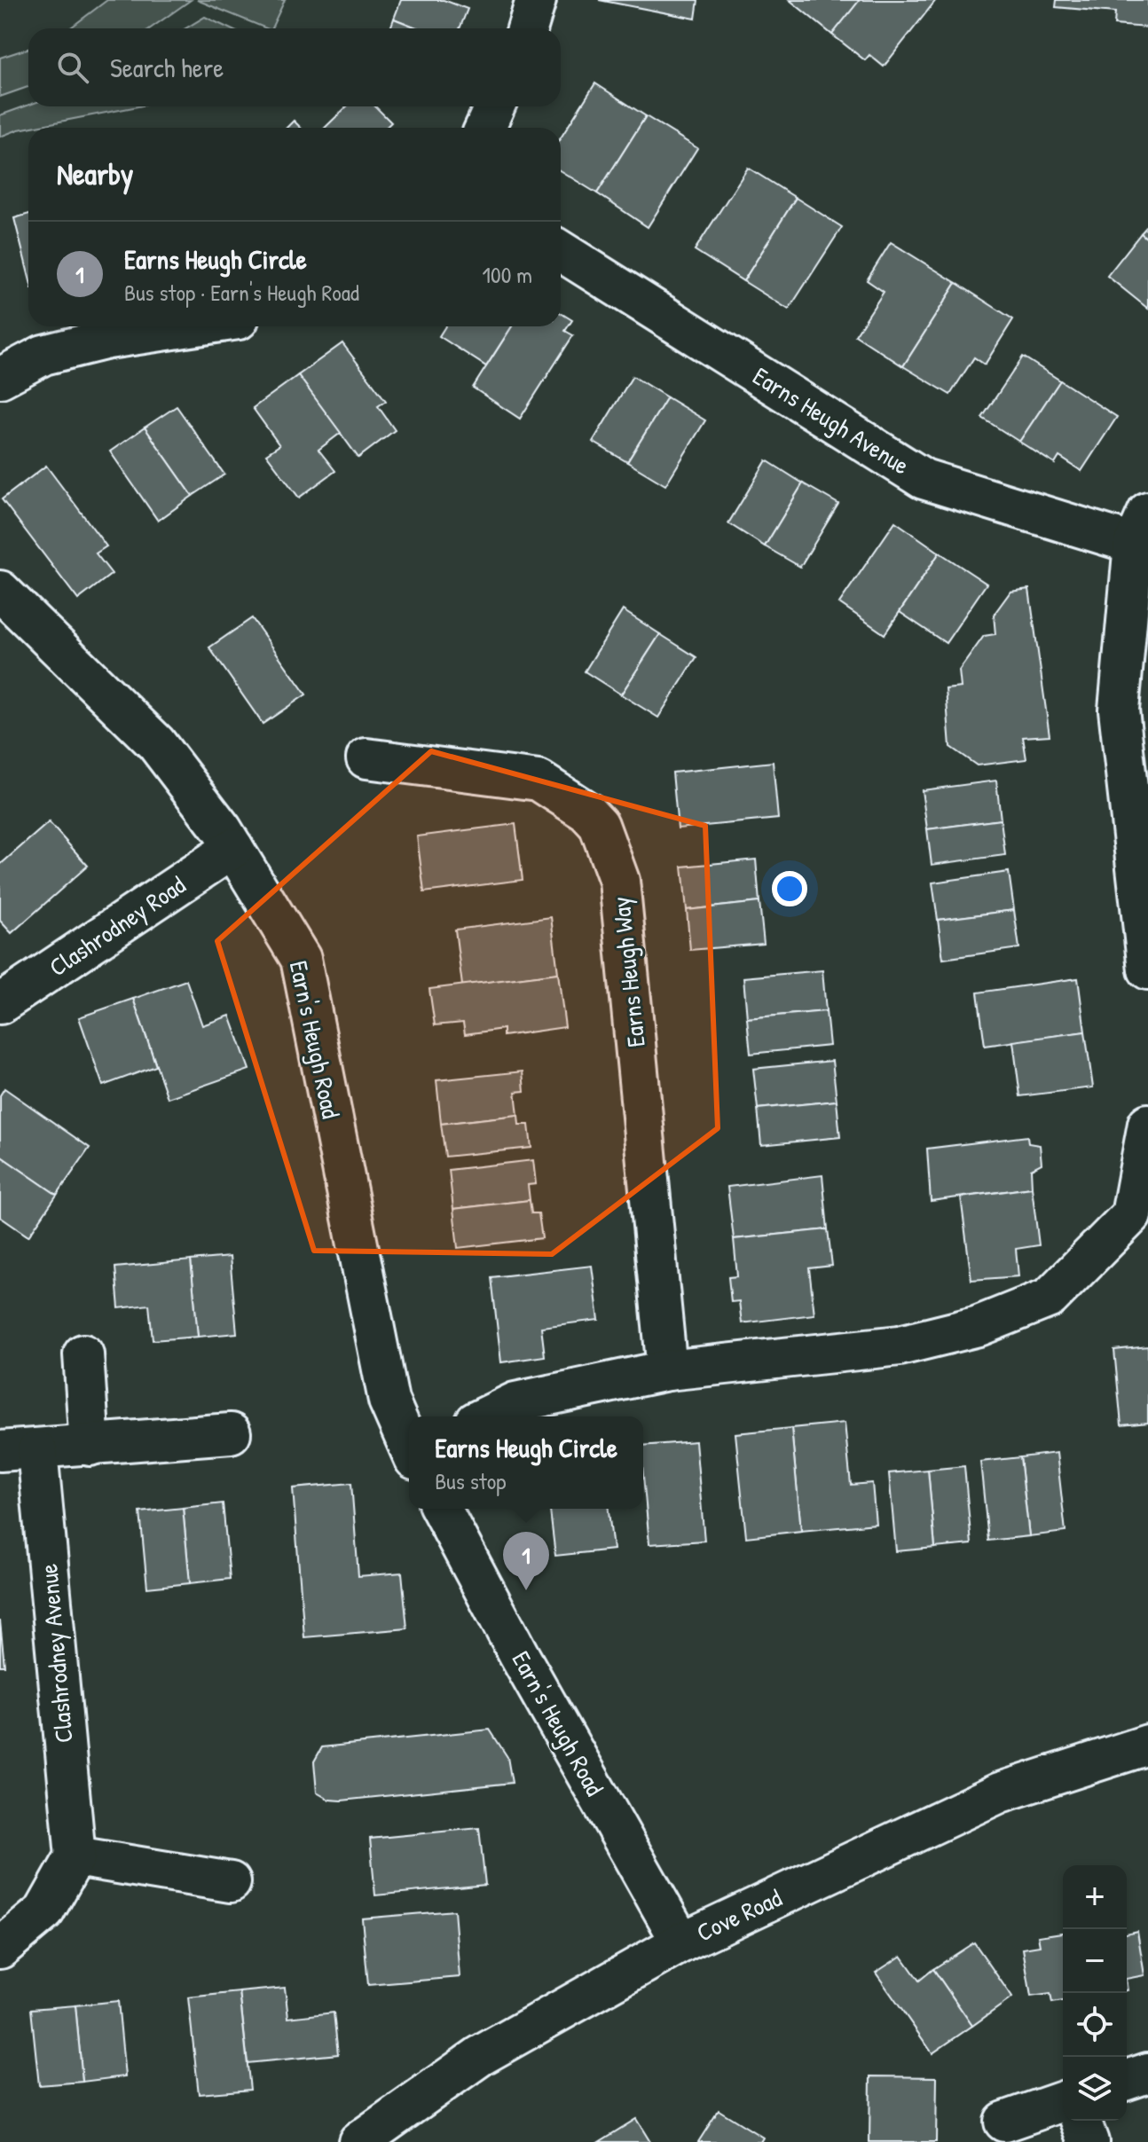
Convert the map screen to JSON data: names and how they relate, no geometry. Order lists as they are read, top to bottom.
{
  "streets": {
    "street": [
      "Earns Heugh Avenue",
      "Clashrodney Road",
      "Earns Heugh Way",
      "Earn's Heugh Road",
      "Clashrodney Avenue",
      "Cove Road"
    ]
  },
  "crossings": [
    ["Clashrodney Road", "Earn's Heugh Road"],
    ["Earn's Heugh Road", "Cove Road"]
  ],
  "page": {
    "search": "Search here",
    "heading": "Nearby",
    "list": [
      {
        "mark": "1",
        "name": "Earns Heugh Circle",
        "note": "Bus stop · Earn's Heugh Road",
        "value": "100 m"
      }
    ],
    "popup": ["Earns Heugh Circle", "Bus stop"],
    "pins": "1",
    "map_buttons": ["+", "−"]
  }
}
